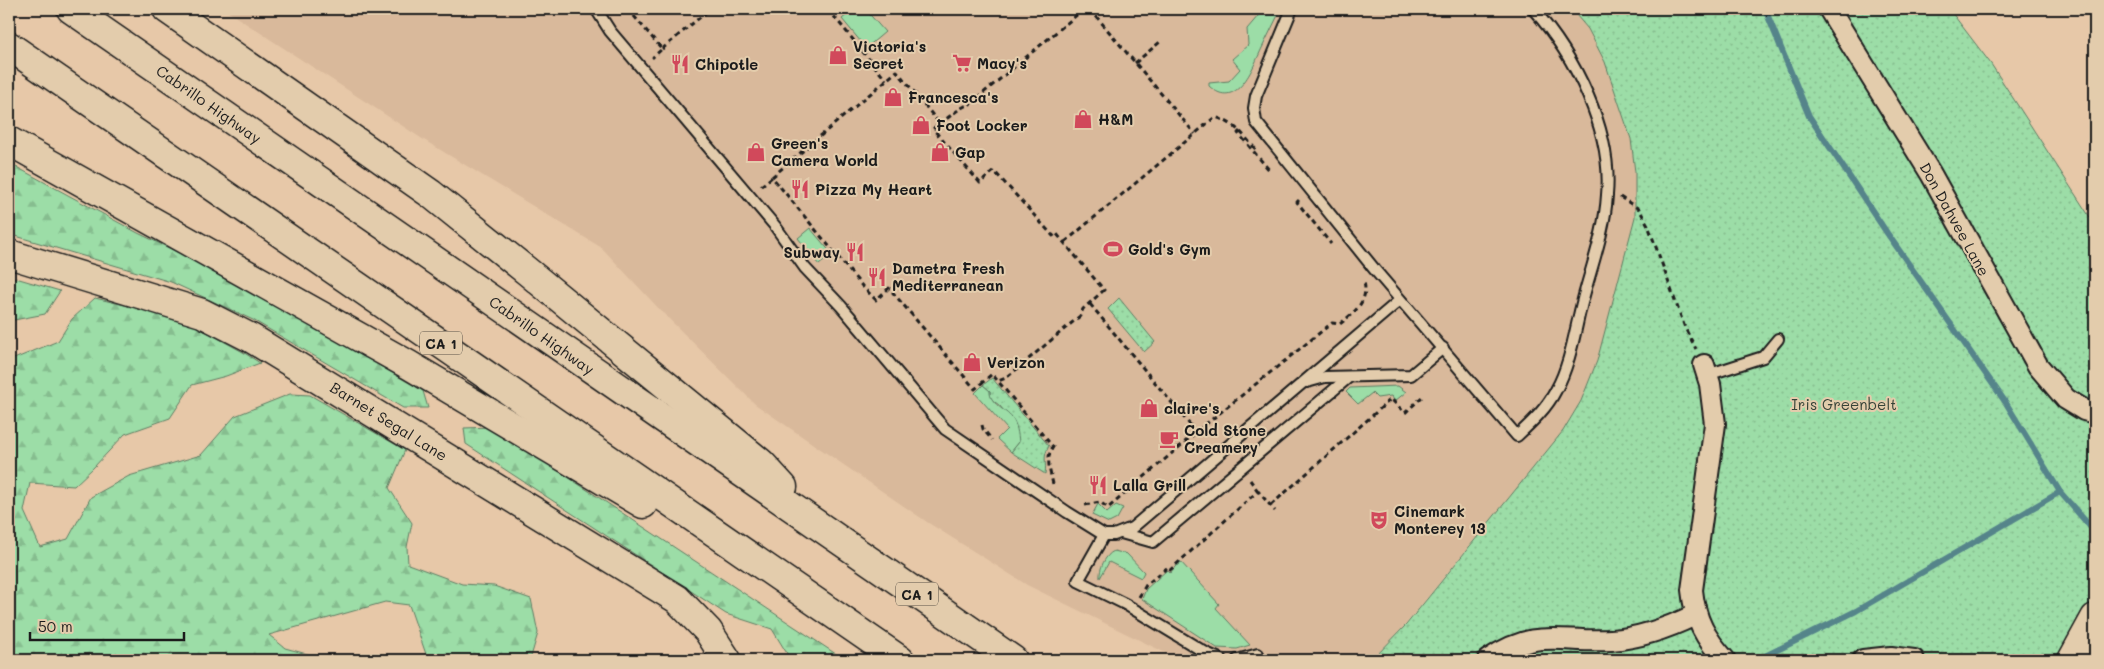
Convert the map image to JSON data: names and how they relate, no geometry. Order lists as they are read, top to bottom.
{
  "streets": {
    "main road": ["Cabrillo Highway", "CA 1", "Barnet Segal Lane"],
    "street": ["Don Dahvee Lane"]
  },
  "parks": ["Iris Greenbelt"],
  "places": {
    "shop": [
      "Victoria's Secret",
      "Francesca's",
      "H&M",
      "Foot Locker",
      "Green's Camera World",
      "Gap",
      "Verizon",
      "claire's"
    ],
    "supermarket": ["Macy's"],
    "restaurant": [
      "Chipotle",
      "Pizza My Heart",
      "Subway",
      "Dametra Fresh Mediterranean",
      "Lalla Grill"
    ],
    "sports": ["Gold's Gym"],
    "cafe": ["Cold Stone Creamery"],
    "theatre": ["Cinemark Monterey 13"]
  },
  "scale_bar": "50 m"
}
